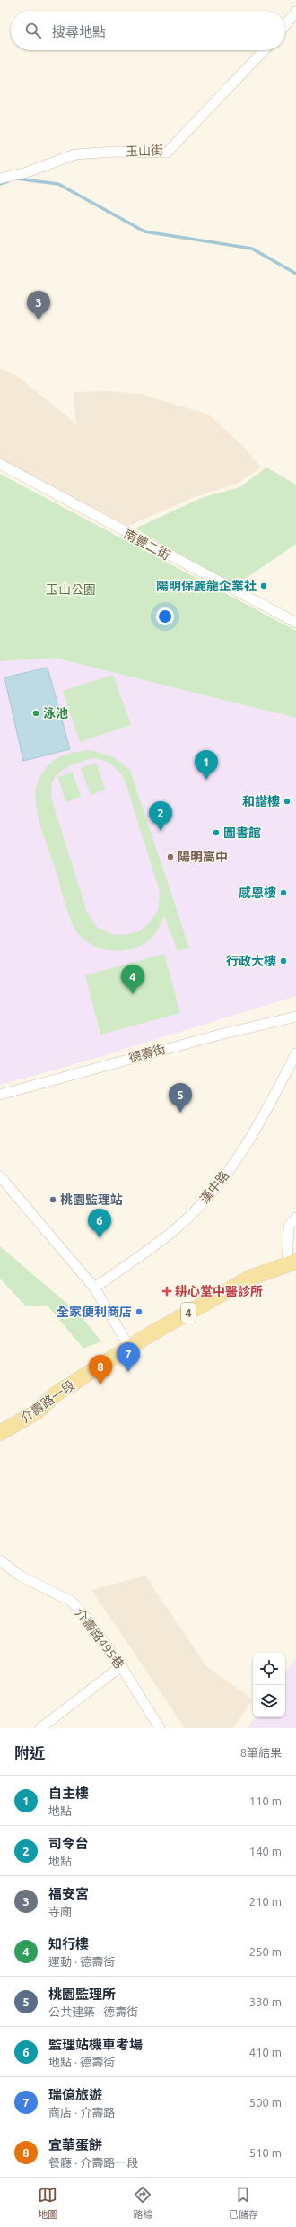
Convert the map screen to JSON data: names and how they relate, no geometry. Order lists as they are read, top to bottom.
{
  "streets": {
    "main road": ["4", "介壽路一段"],
    "street": [
      "玉山街",
      "南豐二街",
      "德壽街",
      "漢中路",
      "介壽路495巷"
    ]
  },
  "crossings": [
    ["4", "介壽路一段"]
  ],
  "parks": ["玉山公園"],
  "places": {
    "other": [
      "陽明保麗龍企業社",
      "泳池",
      "和諧樓",
      "圖書館",
      "陽明高中",
      "感恩樓",
      "行政大樓",
      "桃園監理站",
      "全家便利商店"
    ],
    "health": ["耕心堂中醫診所"]
  },
  "page": {
    "search": "搜尋地點",
    "pins": [
      "3",
      "1",
      "2",
      "4",
      "5",
      "6",
      "7",
      "8"
    ],
    "heading": ["附近", "8筆結果"],
    "list": [
      {
        "mark": "1",
        "name": "自主樓",
        "note": "地點",
        "value": "110 m"
      },
      {
        "mark": "2",
        "name": "司令台",
        "note": "地點",
        "value": "140 m"
      },
      {
        "mark": "3",
        "name": "福安宮",
        "note": "寺廟",
        "value": "210 m"
      },
      {
        "mark": "4",
        "name": "知行樓",
        "note": "運動 · 德壽街",
        "value": "250 m"
      },
      {
        "mark": "5",
        "name": "桃園監理所",
        "note": "公共建築 · 德壽街",
        "value": "330 m"
      },
      {
        "mark": "6",
        "name": "監理站機車考場",
        "note": "地點 · 德壽街",
        "value": "410 m"
      },
      {
        "mark": "7",
        "name": "瑞億旅遊",
        "note": "商店 · 介壽路",
        "value": "500 m"
      },
      {
        "mark": "8",
        "name": "宜華蛋餅",
        "note": "餐廳 · 介壽路一段",
        "value": "510 m"
      }
    ],
    "nav": ["地圖", "路線", "已儲存"]
  }
}
